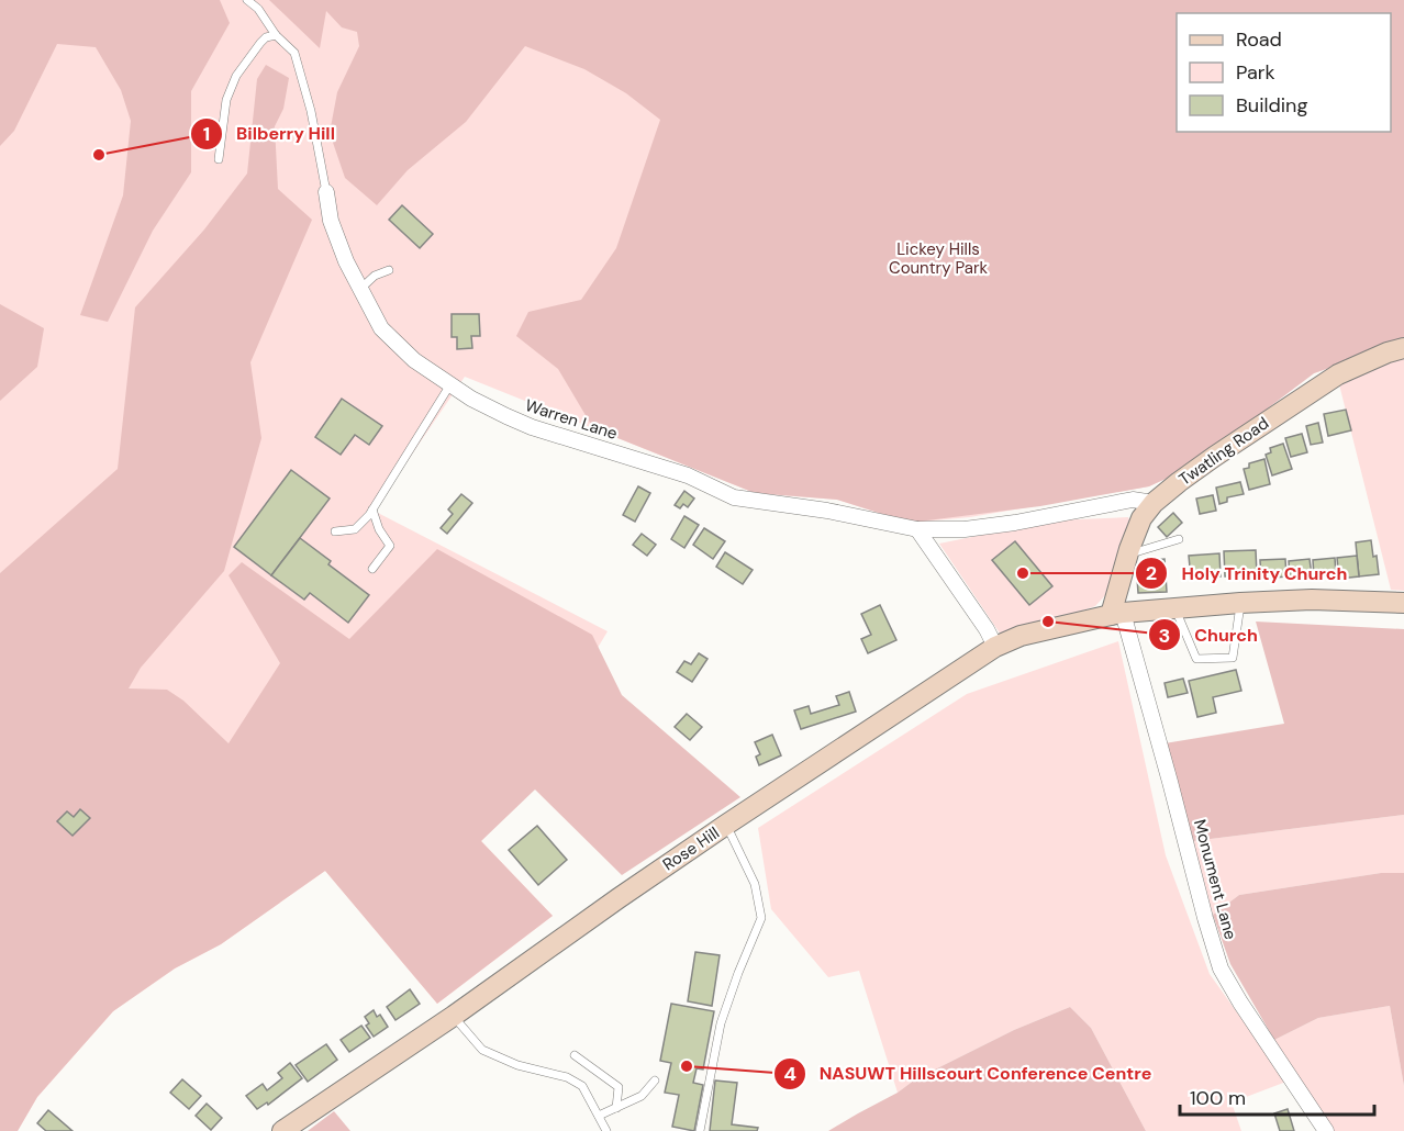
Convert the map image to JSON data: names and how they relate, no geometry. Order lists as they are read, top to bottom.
{
  "streets": {
    "main road": ["Twatling Road", "Rose Hill"],
    "street": ["Warren Lane", "Monument Lane"]
  },
  "crossings": [
    ["Warren Lane", "Twatling Road"],
    ["Twatling Road", "Rose Hill"],
    ["Twatling Road", "Monument Lane"],
    ["Rose Hill", "Monument Lane"]
  ],
  "parks": ["Lickey Hills Country Park"],
  "places": [
    "Bilberry Hill",
    "Holy Trinity Church",
    "Church",
    "NASUWT Hillscourt Conference Centre"
  ],
  "legend": ["Road", "Park", "Building"],
  "scale_bar": "100 m"
}
